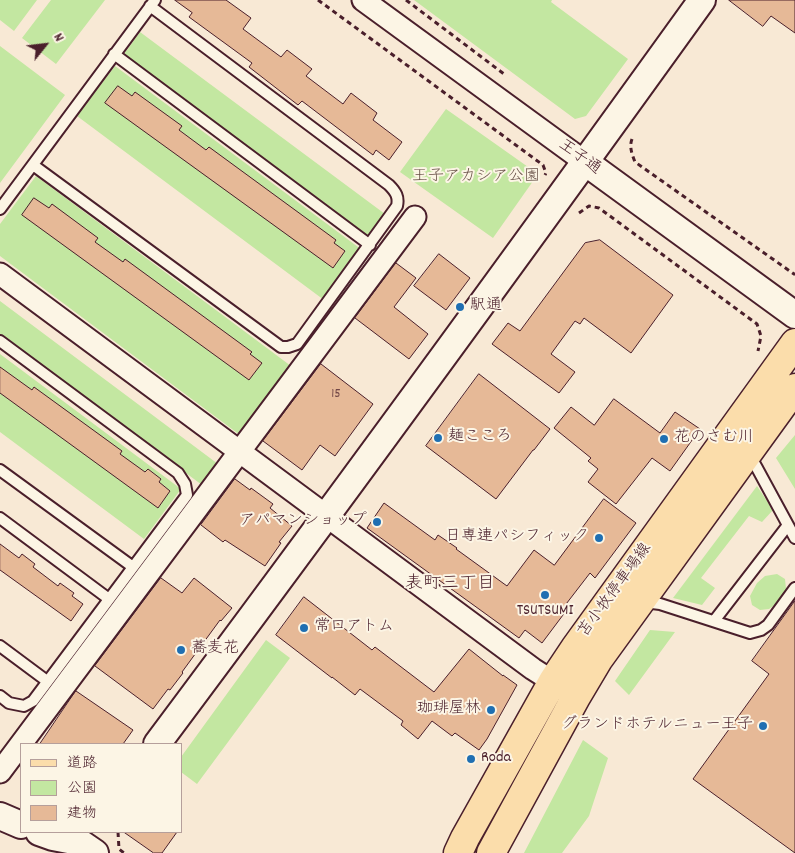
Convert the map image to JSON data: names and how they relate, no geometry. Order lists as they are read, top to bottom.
{
  "streets": {
    "main road": ["苫小牧停車場線"],
    "street": ["王子通"]
  },
  "districts": ["表町三丁目"],
  "parks": ["王子アカシア公園"],
  "places": [
    "駅通",
    "麺こころ",
    "花のさむ川",
    "アパマンショップ",
    "日専連パシフィック",
    "TSUTSUMI",
    "常口アトム",
    "蕎麦花",
    "珈琲屋林",
    "グランドホテルニュー王子",
    "Roda"
  ],
  "house_numbers": ["15"],
  "legend": ["道路", "公園", "建物"],
  "north": "top right"
}
